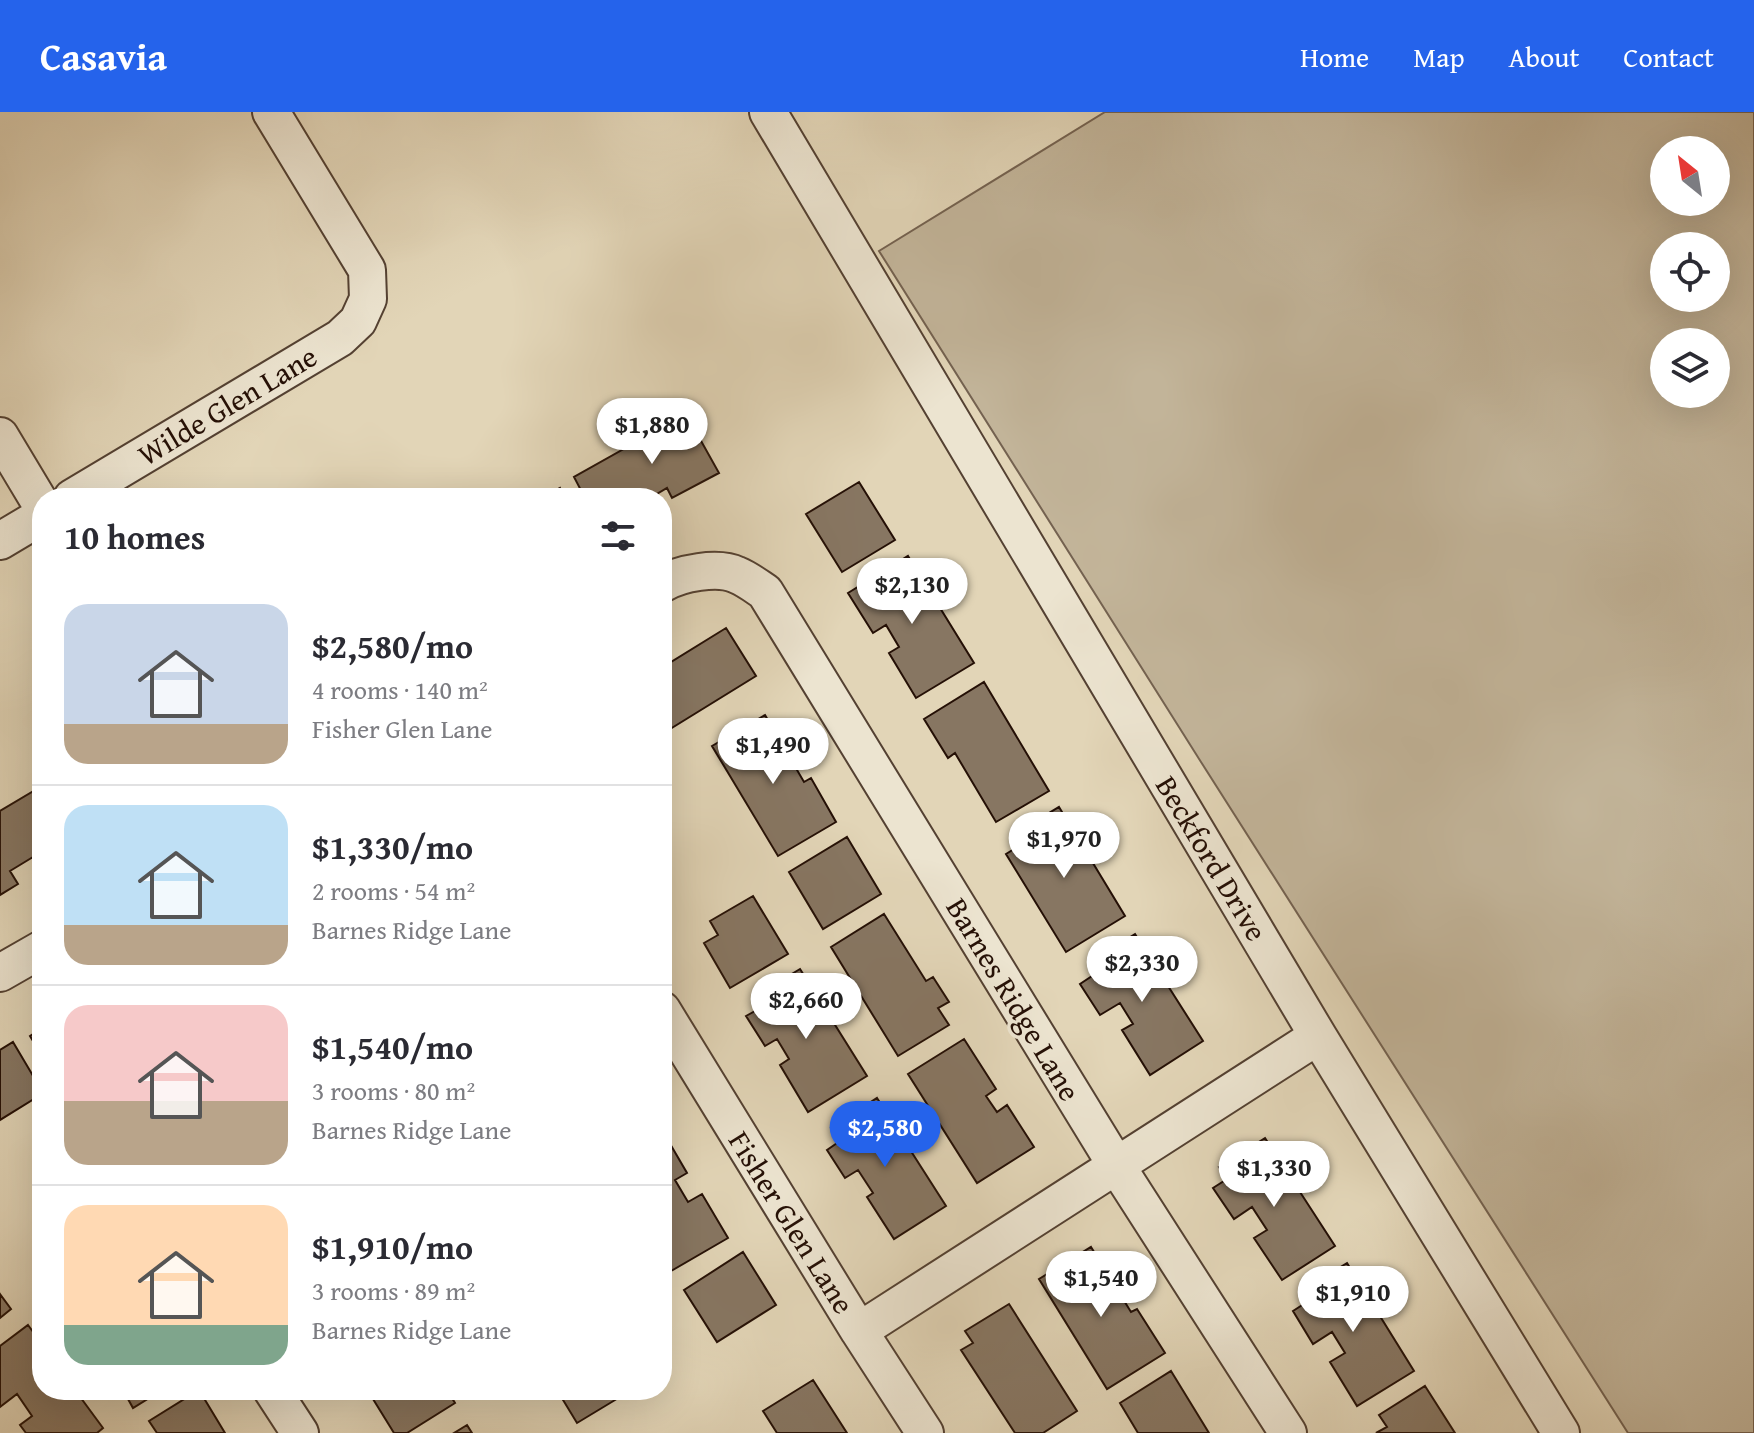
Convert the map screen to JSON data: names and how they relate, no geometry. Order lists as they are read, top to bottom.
{
  "streets": {
    "street": [
      "Wilde Glen Lane",
      "Beckford Drive",
      "Barnes Ridge Lane",
      "Fisher Glen Lane"
    ]
  },
  "north": "top left",
  "page": {
    "header": "Casavia",
    "nav": [
      "Home",
      "Map",
      "About",
      "Contact"
    ],
    "price": [
      "$1,880",
      "$2,130",
      "$1,490",
      "$1,970",
      "$2,330",
      "$2,660",
      "$2,580",
      "$1,330",
      "$1,540",
      "$1,910"
    ],
    "heading": "10 homes",
    "list": [
      {
        "name": "$2,580/mo",
        "note": "4 rooms · 140 m² · Fisher Glen Lane"
      },
      {
        "name": "$1,330/mo",
        "note": "2 rooms · 54 m² · Barnes Ridge Lane"
      },
      {
        "name": "$1,540/mo",
        "note": "3 rooms · 80 m² · Barnes Ridge Lane"
      },
      {
        "name": "$1,910/mo",
        "note": "3 rooms · 89 m² · Barnes Ridge Lane"
      }
    ]
  }
}
